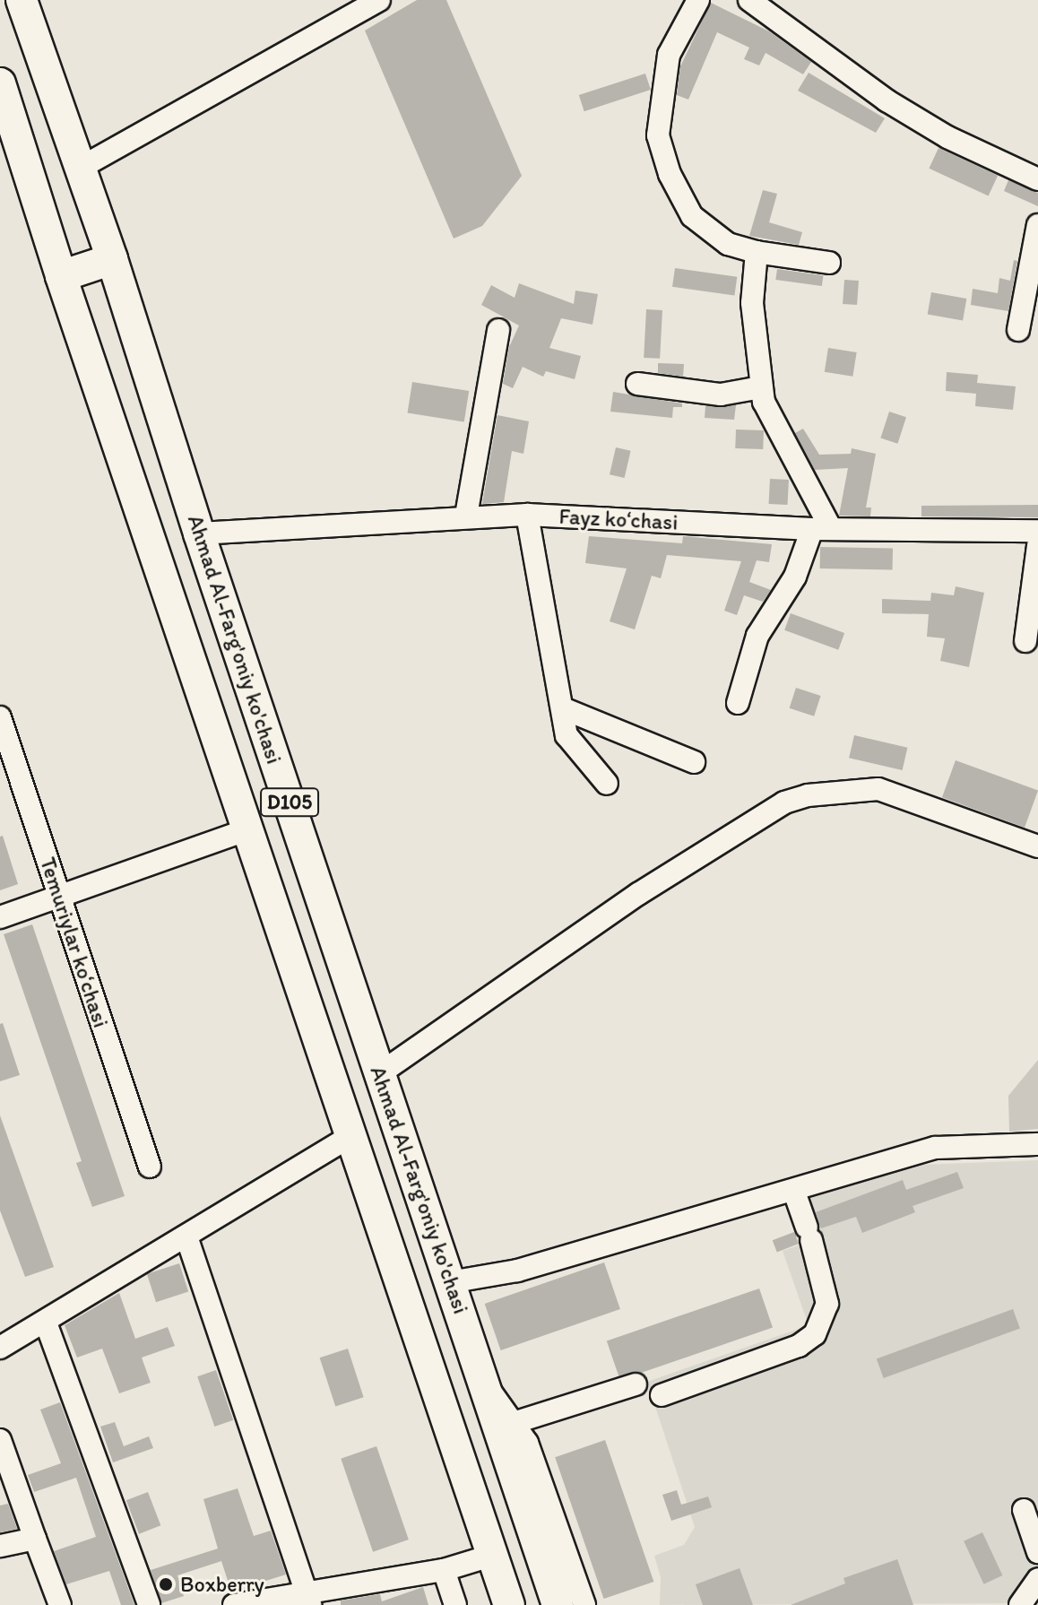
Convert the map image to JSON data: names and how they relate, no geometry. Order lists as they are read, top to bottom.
{
  "streets": {
    "highway": ["Ahmad Al-Farg'oniy ko'chasi", "D105"],
    "street": ["Fayz koʻchasi", "Temuriylar koʻchasi"]
  },
  "crossings": [
    ["Fayz koʻchasi", "Ahmad Al-Farg'oniy ko'chasi"]
  ],
  "places": ["Boxberry"]
}
